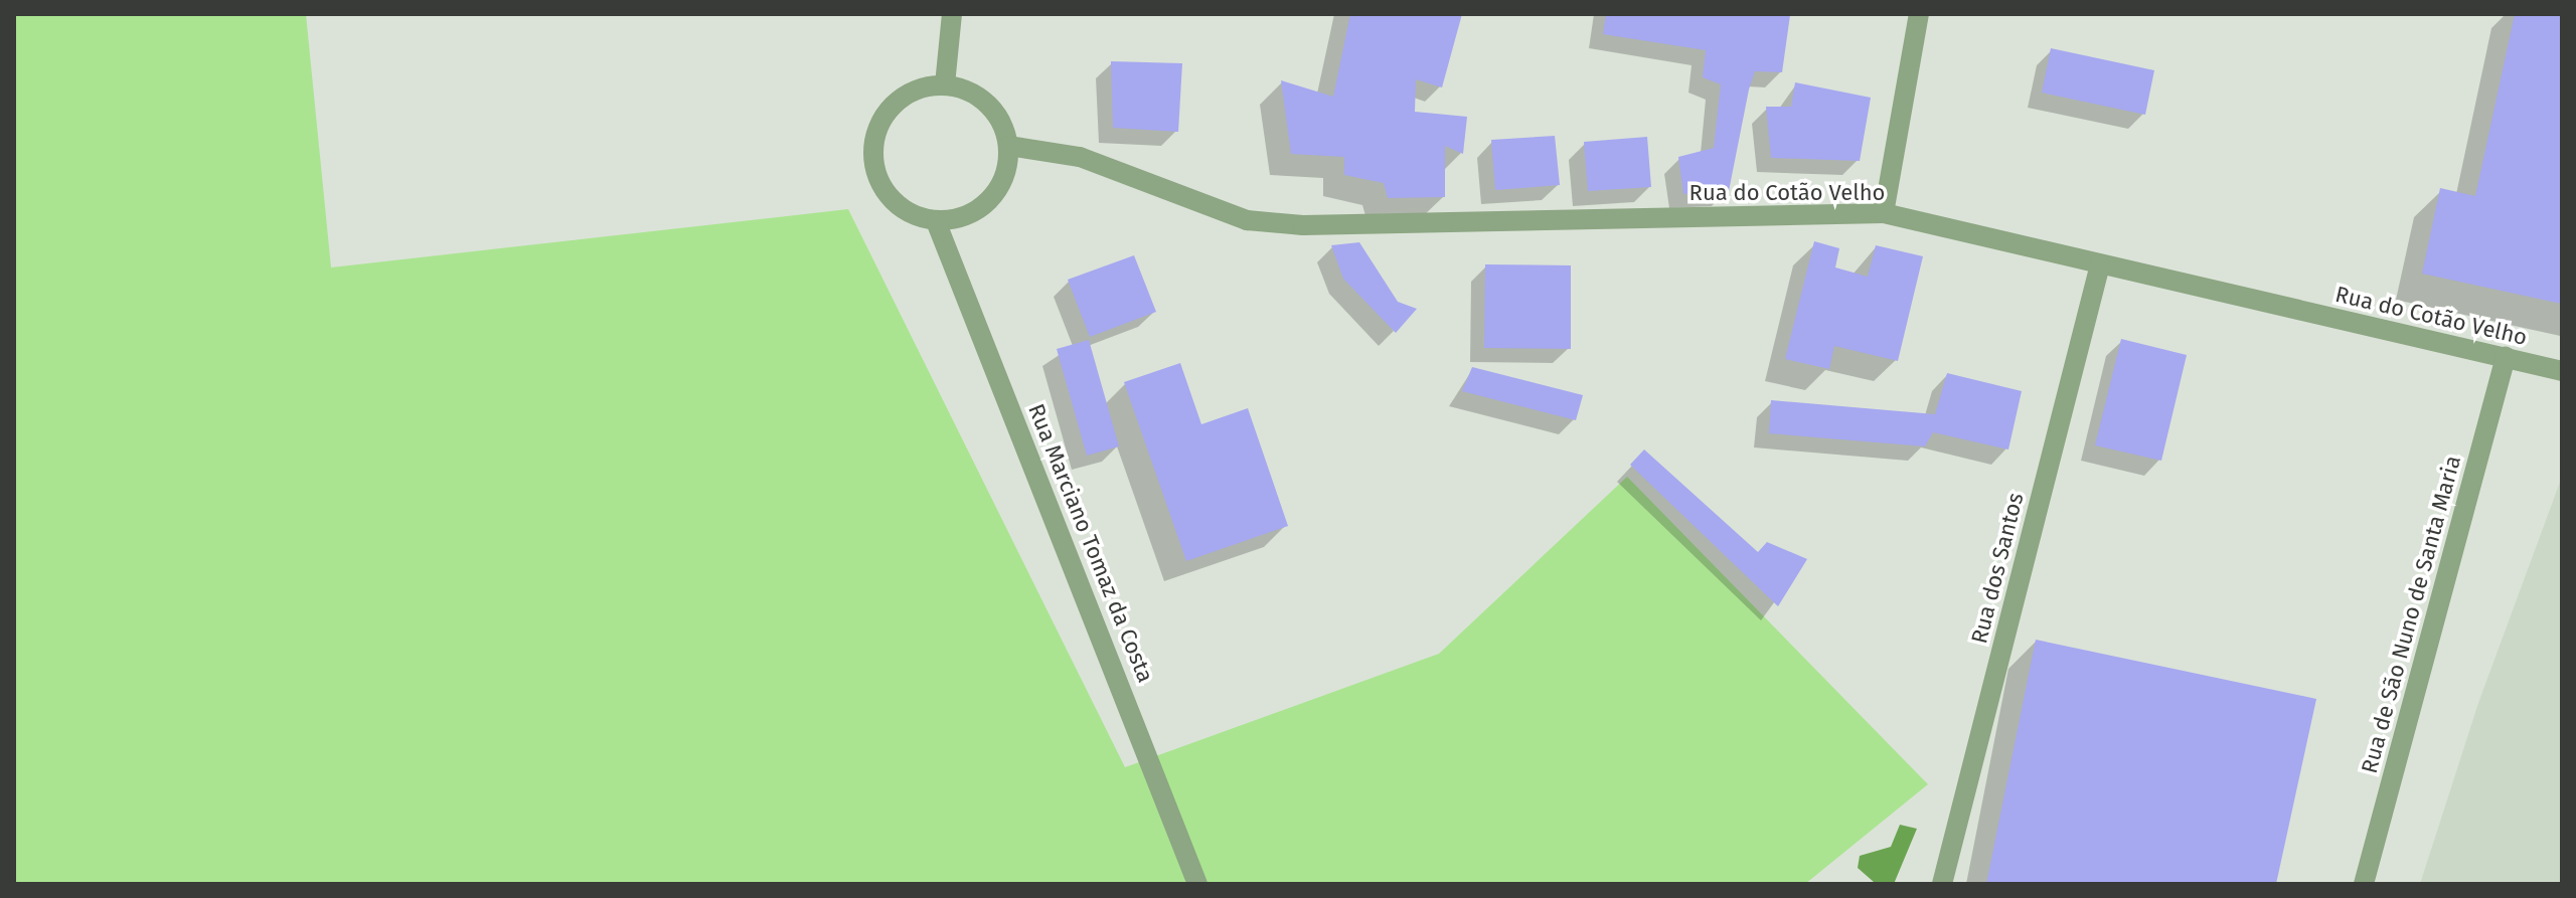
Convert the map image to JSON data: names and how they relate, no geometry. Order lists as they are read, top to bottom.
{
  "streets": {
    "street": [
      "Rua do Cotão Velho",
      "Rua Marciano Tomaz da Costa",
      "Rua dos Santos",
      "Rua de São Nuno de Santa Maria"
    ]
  },
  "crossings": [
    ["Rua do Cotão Velho", "Rua Marciano Tomaz da Costa"],
    ["Rua do Cotão Velho", "Rua dos Santos"],
    ["Rua do Cotão Velho", "Rua de São Nuno de Santa Maria"]
  ]
}
